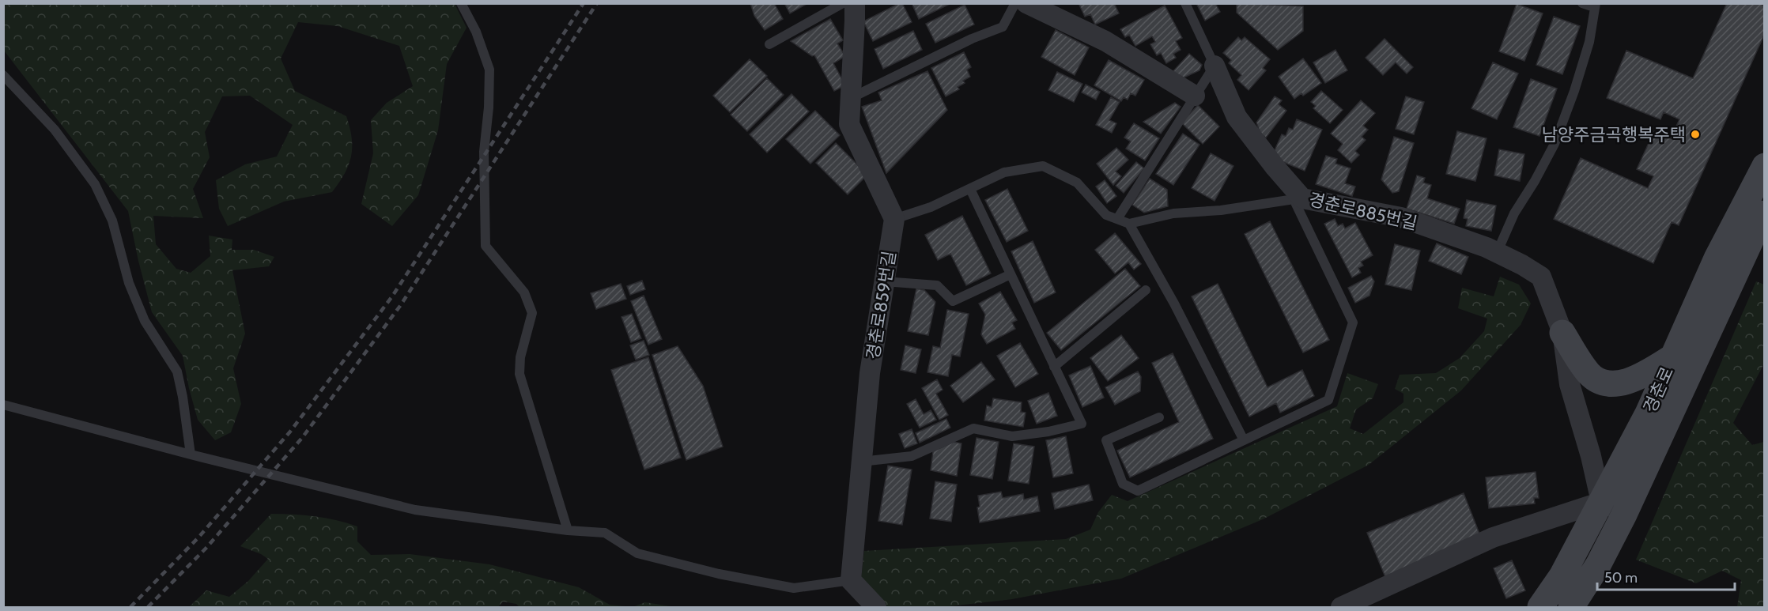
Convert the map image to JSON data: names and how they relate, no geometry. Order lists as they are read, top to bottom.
{
  "streets": {
    "street": ["경춘로885번길", "경춘로859번길", "경춘로"]
  },
  "crossings": [
    ["경춘로885번길", "경춘로"]
  ],
  "places": ["남양주금곡행복주택"],
  "scale_bar": "50 m"
}
